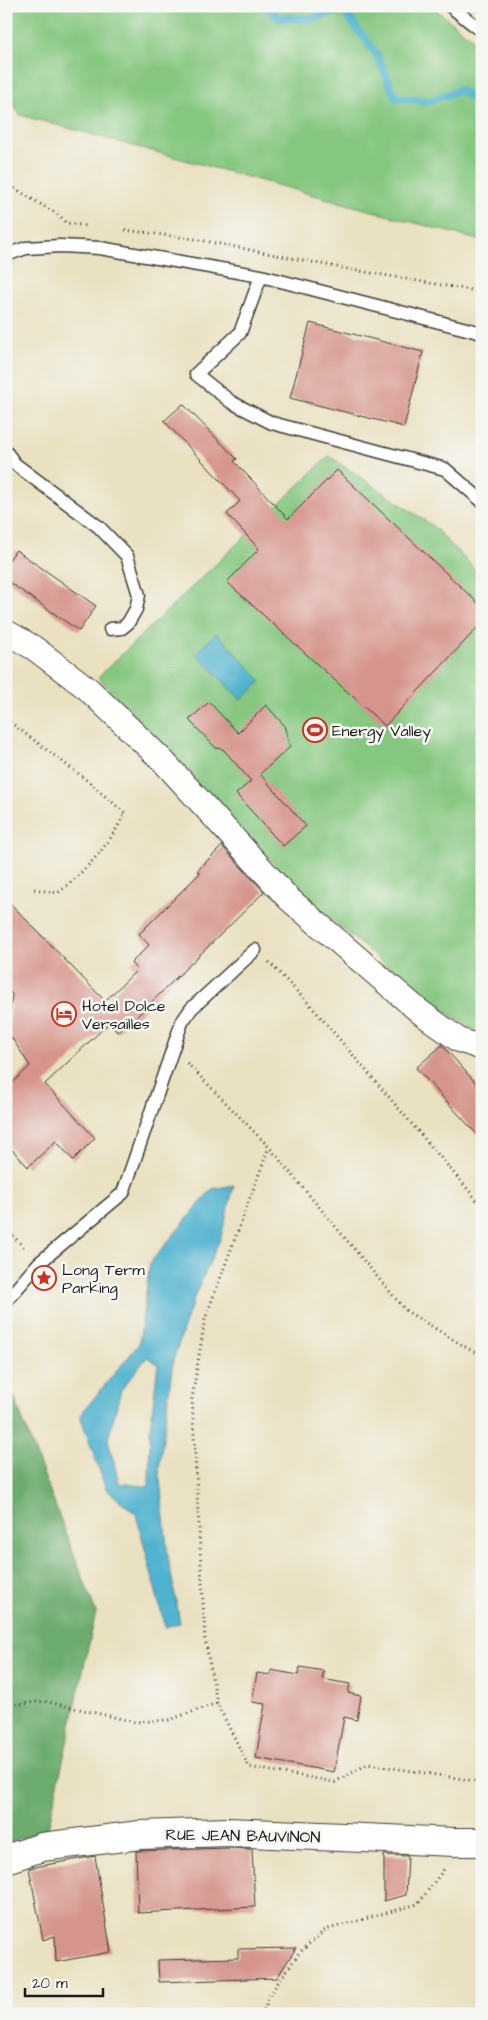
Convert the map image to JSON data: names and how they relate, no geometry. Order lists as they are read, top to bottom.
{
  "streets": {
    "main road": ["RUE JEAN BAUVINON"]
  },
  "places": {
    "sports": ["Energy Valley"],
    "hotel": ["Hotel Dolce Versailles"],
    "place": ["Long Term Parking"]
  },
  "scale_bar": "20 m"
}
